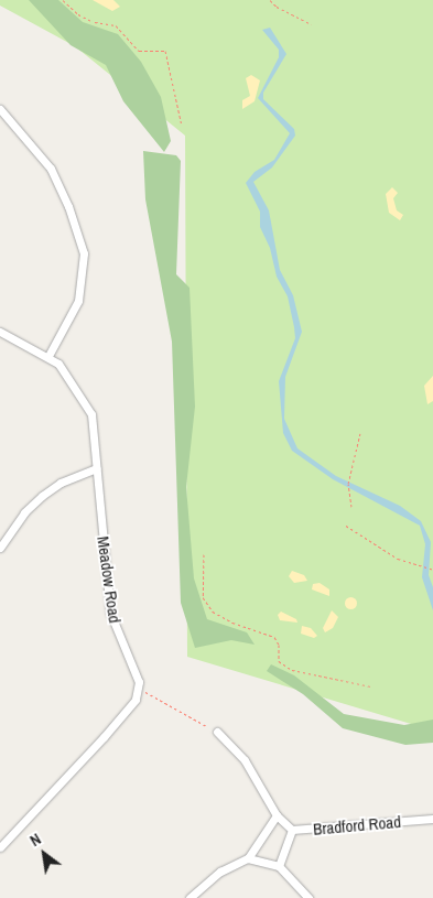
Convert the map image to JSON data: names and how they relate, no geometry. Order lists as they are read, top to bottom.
{
  "streets": {
    "street": ["Meadow Road", "Bradford Road"]
  },
  "north": "top left"
}
